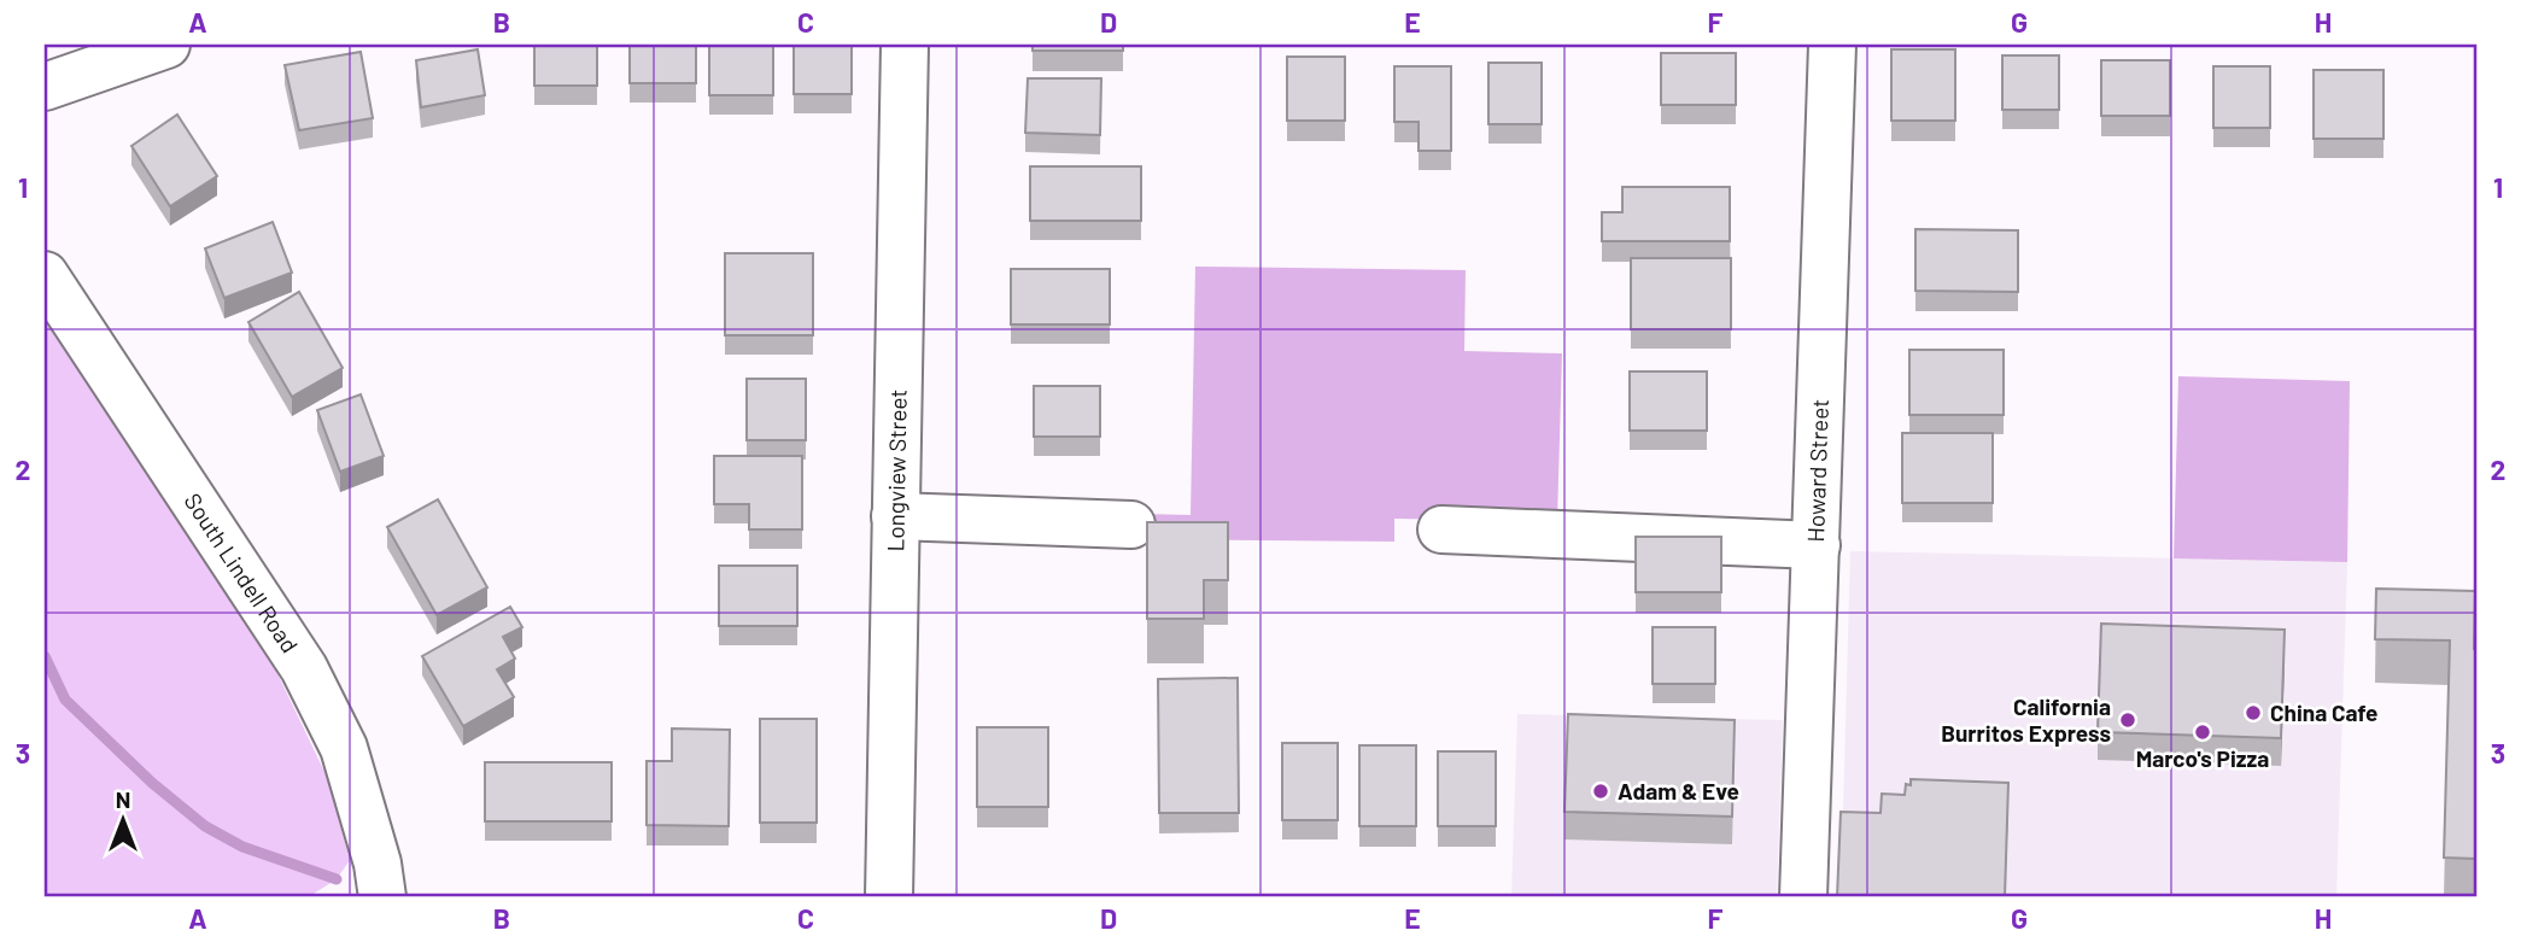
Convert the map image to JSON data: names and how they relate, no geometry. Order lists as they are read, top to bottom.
{
  "streets": {
    "street": ["Longview Street", "Howard Street", "South Lindell Road"]
  },
  "places": [
    "China Cafe",
    "California Burritos Express",
    "Marco's Pizza",
    "Adam & Eve"
  ],
  "north": "top",
  "grid": {
    "columns": [
      "A",
      "B",
      "C",
      "D",
      "E",
      "F",
      "G",
      "H"
    ],
    "rows": ["1", "2", "3"]
  }
}
